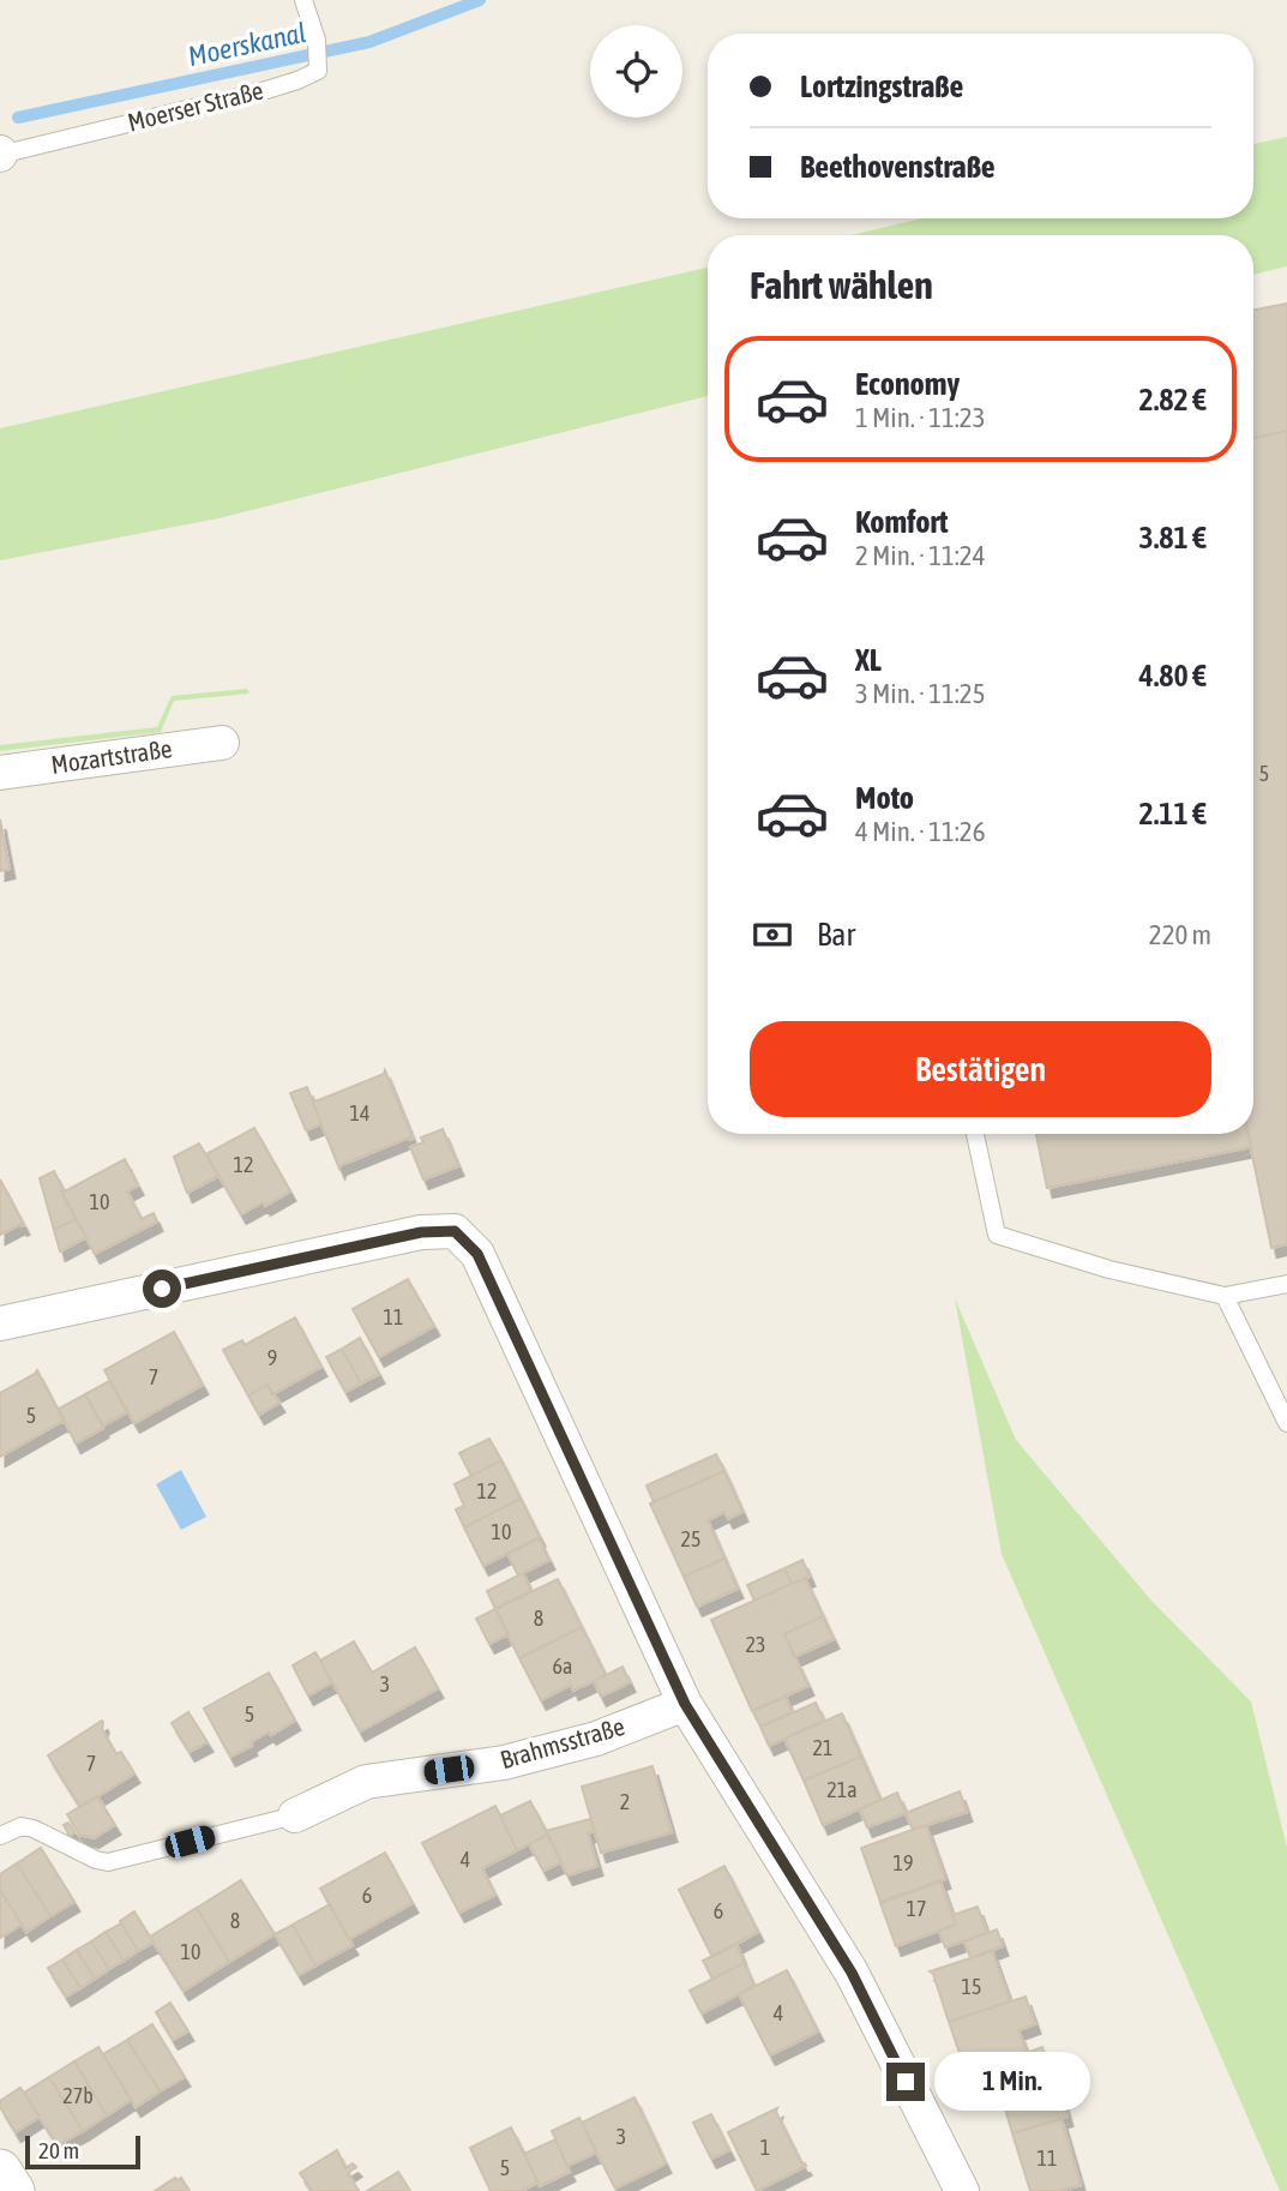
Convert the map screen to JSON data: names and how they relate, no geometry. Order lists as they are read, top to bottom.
{
  "streets": {
    "street": ["Mozartstraße", "Brahmsstraße"],
    "lane": ["Moerser Straße"]
  },
  "water": ["Moerskanal"],
  "house_numbers": [
    "5",
    "14",
    "12",
    "10",
    "11",
    "9",
    "7",
    "5",
    "12",
    "10",
    "25",
    "8",
    "23",
    "6a",
    "3",
    "5",
    "21",
    "7",
    "21a",
    "2",
    "4",
    "19",
    "6",
    "17",
    "6",
    "8",
    "10",
    "15",
    "4",
    "27b",
    "3",
    "1",
    "11",
    "5"
  ],
  "scale_bar": "20 m",
  "page": {
    "banner": ["Lortzingstraße", "Beethovenstraße"],
    "heading": "Fahrt wählen",
    "list": [
      {
        "name": "Economy",
        "note": "1 Min. · 11:23",
        "value": "2.82 €"
      },
      {
        "name": "Komfort",
        "note": "2 Min. · 11:24",
        "value": "3.81 €"
      },
      {
        "name": "XL",
        "note": "3 Min. · 11:25",
        "value": "4.80 €"
      },
      {
        "name": "Moto",
        "note": "4 Min. · 11:26",
        "value": "2.11 €"
      }
    ],
    "pay": ["Bar", "220 m"],
    "buttons": "Bestätigen",
    "bubble": "1 Min.",
    "scale": "20 m"
  }
}
